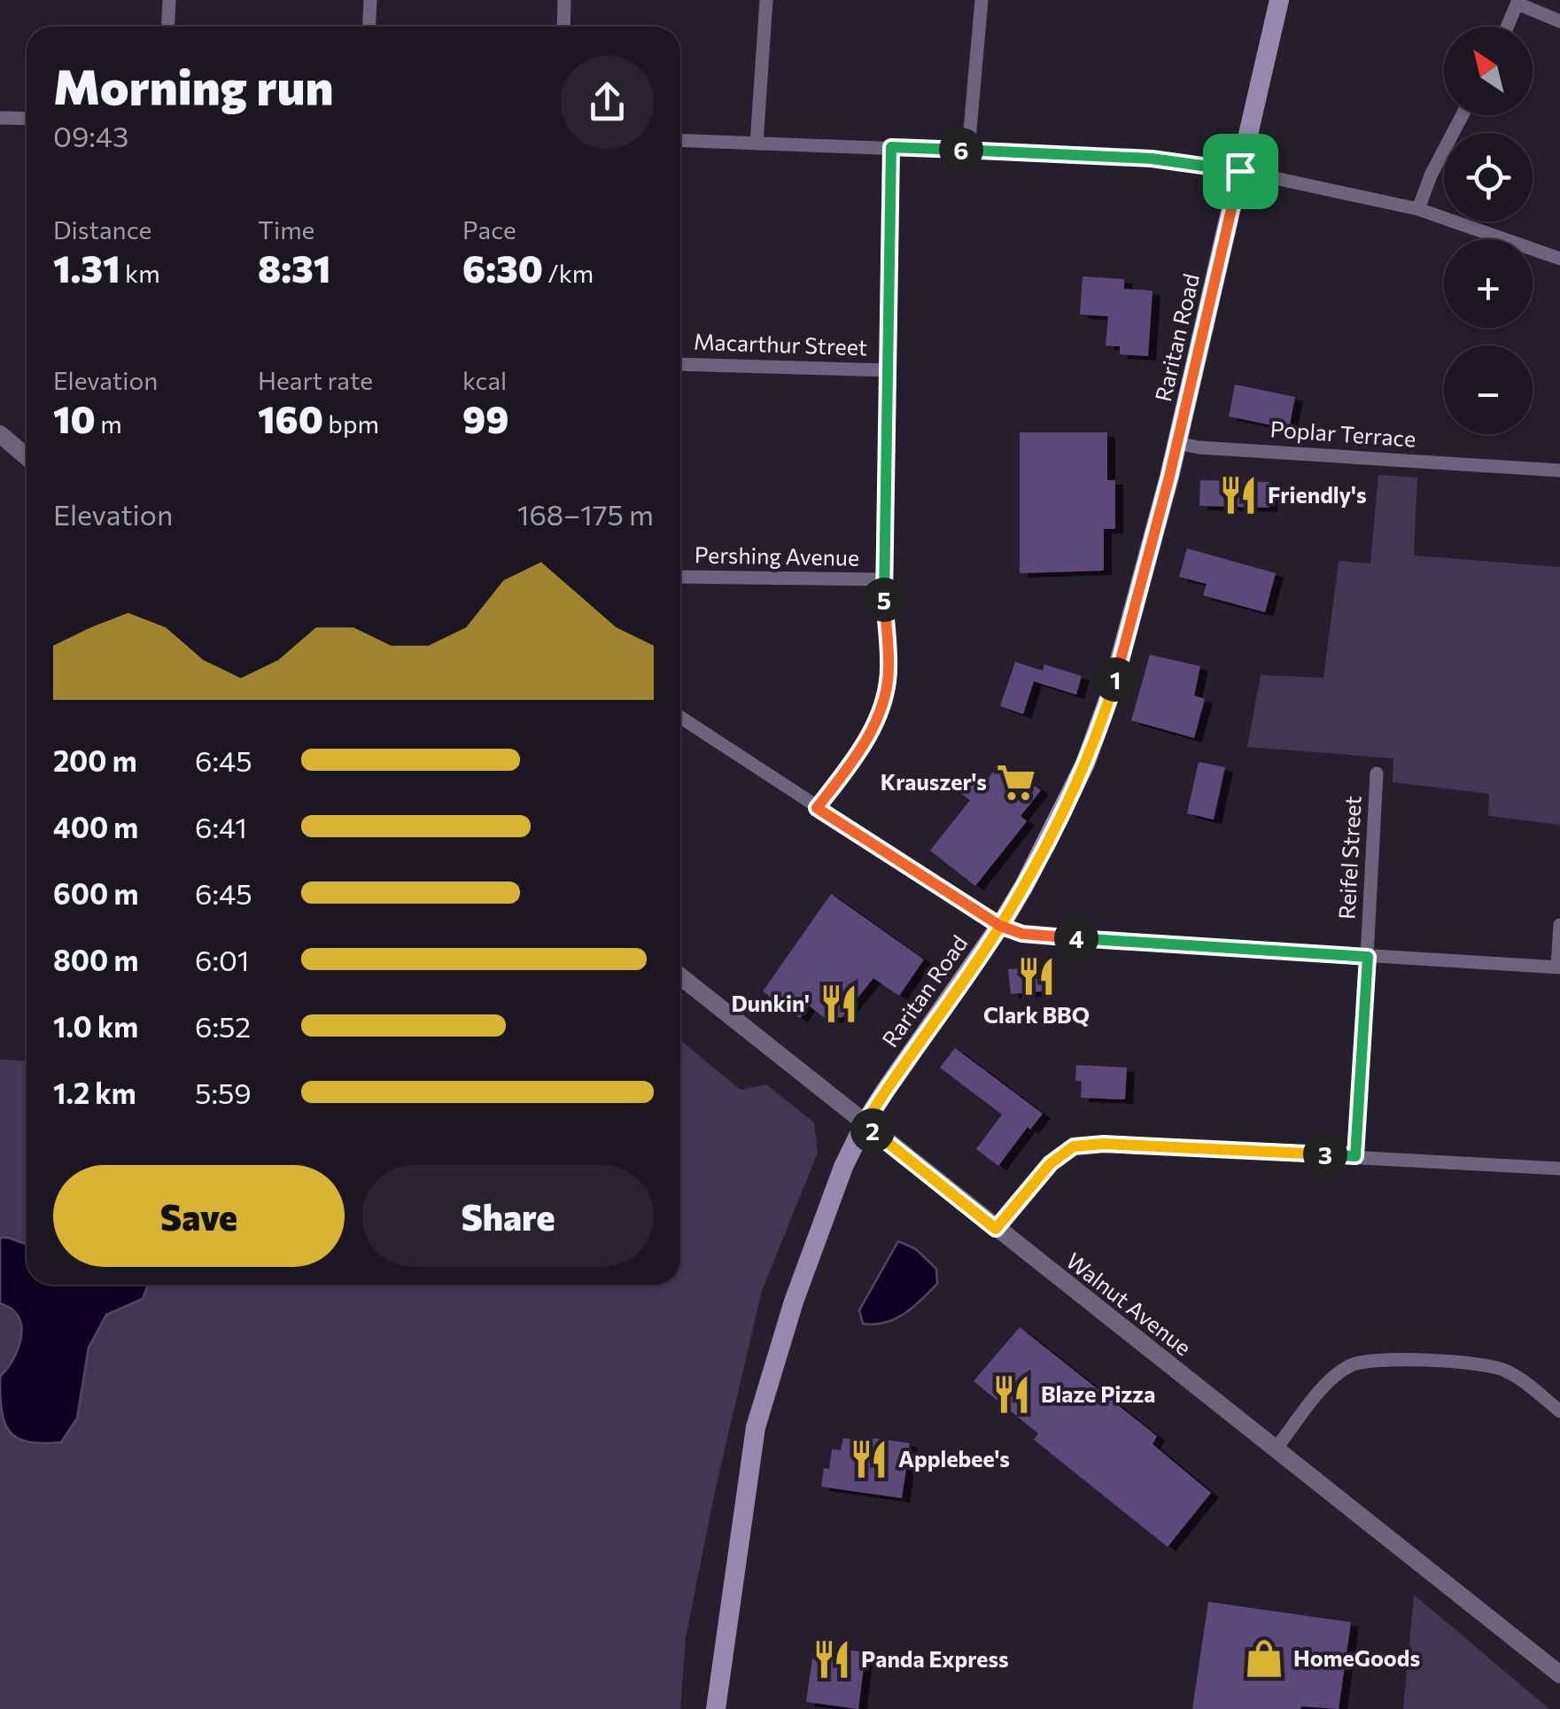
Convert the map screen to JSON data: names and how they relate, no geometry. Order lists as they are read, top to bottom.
{
  "streets": {
    "main road": ["Raritan Road"],
    "street": [
      "Macarthur Street",
      "Poplar Terrace",
      "Pershing Avenue",
      "Reifel Street",
      "Walnut Avenue"
    ]
  },
  "crossings": [
    ["Raritan Road", "Poplar Terrace"],
    ["Raritan Road", "Walnut Avenue"]
  ],
  "places": {
    "restaurant": [
      "Friendly's",
      "Clark BBQ",
      "Dunkin'",
      "Blaze Pizza",
      "Applebee's",
      "Panda Express"
    ],
    "supermarket": ["Krauszer's"],
    "shop": ["HomeGoods"]
  },
  "north": "top left",
  "page": {
    "map_buttons": ["+", "−"],
    "heading": ["Morning run", "09:43"],
    "pins": [
      "6",
      "5",
      "1",
      "4",
      "2",
      "3"
    ],
    "stats": [
      ["Distance", "1.31 km"],
      ["Time", "8:31"],
      ["Pace", "6:30 /km"],
      ["Elevation", "10 m"],
      ["Heart rate", "160 bpm"],
      ["kcal", "99"]
    ],
    "chart": ["Elevation", "168–175 m"],
    "list": [
      {
        "name": "200 m",
        "note": "6:45"
      },
      {
        "name": "400 m",
        "note": "6:41"
      },
      {
        "name": "600 m",
        "note": "6:45"
      },
      {
        "name": "800 m",
        "note": "6:01"
      },
      {
        "name": "1.0 km",
        "note": "6:52"
      },
      {
        "name": "1.2 km",
        "note": "5:59"
      }
    ],
    "buttons": ["Save", "Share"]
  }
}
